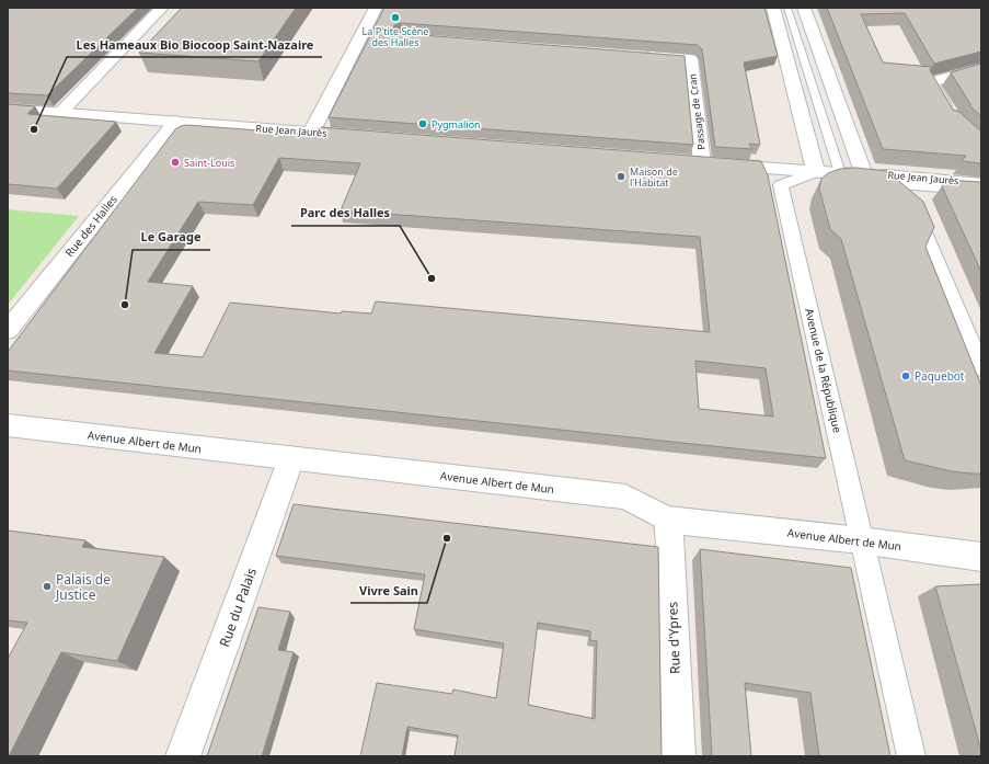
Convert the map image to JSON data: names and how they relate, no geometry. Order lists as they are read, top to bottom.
{
  "streets": {
    "street": [
      "Passage de Cran",
      "Rue Jean Jaurès",
      "Rue des Halles",
      "Avenue de la République",
      "Avenue Albert de Mun",
      "Rue du Palais",
      "Rue d'Ypres"
    ]
  },
  "crossings": [
    ["Passage de Cran", "Rue Jean Jaurès"],
    ["Rue Jean Jaurès", "Rue des Halles"],
    ["Rue Jean Jaurès", "Avenue de la République"],
    ["Avenue de la République", "Avenue Albert de Mun"],
    ["Avenue Albert de Mun", "Rue du Palais"],
    ["Avenue Albert de Mun", "Rue d'Ypres"]
  ],
  "places": [
    "La P'tite Scène des Halles",
    "Pygmalion",
    "Les Hameaux Bio Biocoop Saint-Nazaire",
    "Saint-Louis",
    "Maison de l'Habitat",
    "Parc des Halles",
    "Le Garage",
    "Paquebot",
    "Vivre Sain",
    "Palais de Justice"
  ]
}
